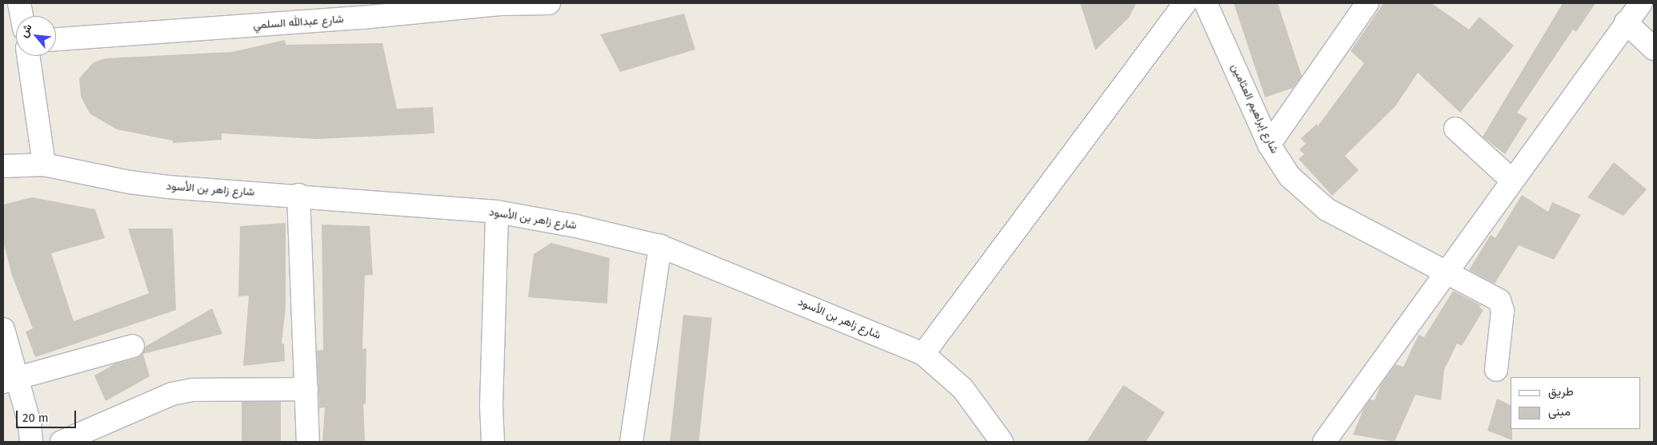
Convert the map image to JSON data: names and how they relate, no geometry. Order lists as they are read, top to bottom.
{
  "streets": {
    "street": ["شارع عبدالله السلمي", "شارع إبراهيم العثامين", "شارع زاهر بن الأسود"]
  },
  "legend": ["طريق", "مبنى"],
  "scale_bar": "20 m",
  "north": "top left"
}
